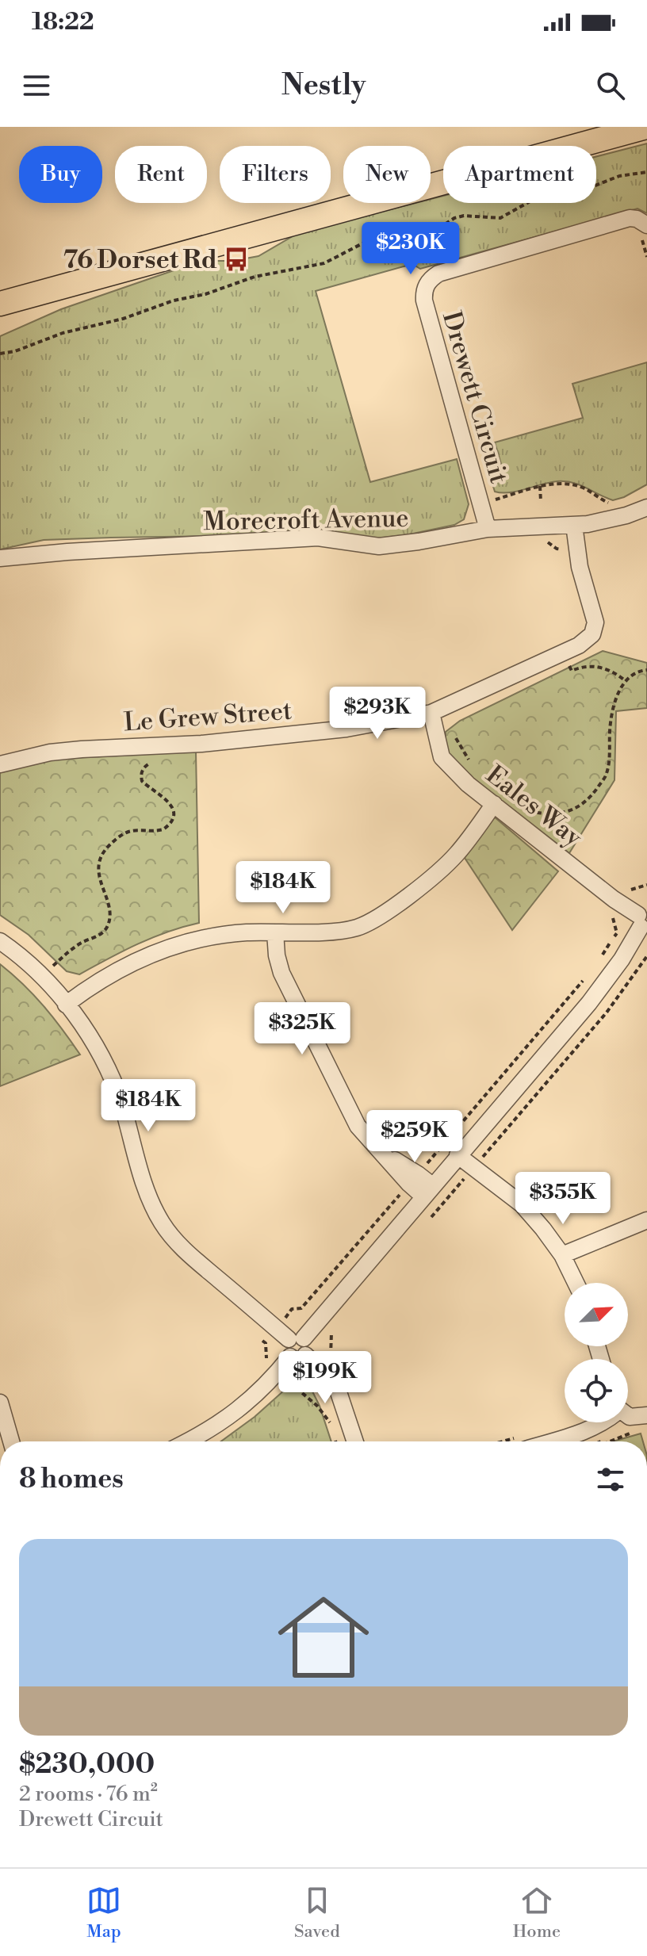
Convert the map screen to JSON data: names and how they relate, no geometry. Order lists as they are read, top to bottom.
{
  "streets": {
    "street": [
      "Drewett Circuit",
      "Morecroft Avenue",
      "Le Grew Street",
      "Eales Way"
    ]
  },
  "crossings": [
    ["Drewett Circuit", "Morecroft Avenue"],
    ["Morecroft Avenue", "Le Grew Street"],
    ["Le Grew Street", "Eales Way"]
  ],
  "places": {
    "bus stop": ["76 Dorset Rd"]
  },
  "north": "top right",
  "page": {
    "status": "18:22",
    "header": "Nestly",
    "chip": [
      "Buy",
      "Rent",
      "Filters",
      "New",
      "Apartment"
    ],
    "price": [
      "$230K",
      "$293K",
      "$184K",
      "$325K",
      "$184K",
      "$259K",
      "$355K",
      "$199K"
    ],
    "heading": "8 homes",
    "list": [
      {
        "name": "$230,000",
        "note": "2 rooms · 76 m² · Drewett Circuit"
      }
    ],
    "tabs": ["Map", "Saved", "Home"]
  }
}
